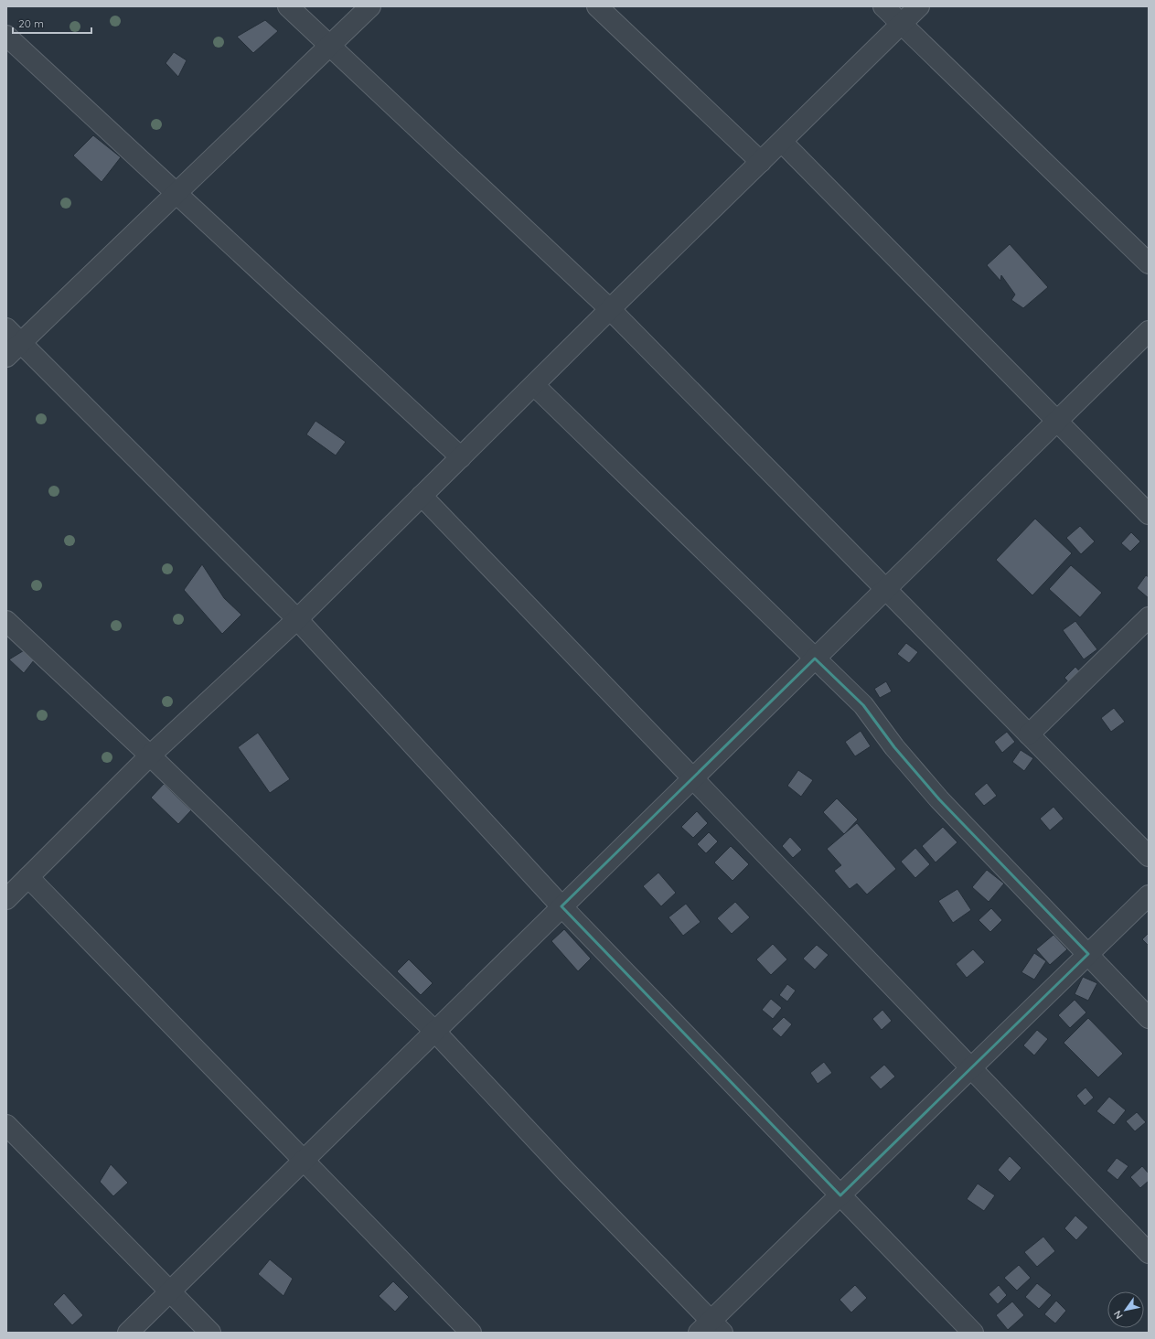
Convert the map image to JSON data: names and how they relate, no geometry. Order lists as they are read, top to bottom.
{
  "scale_bar": "20 m",
  "north": "bottom left"
}
